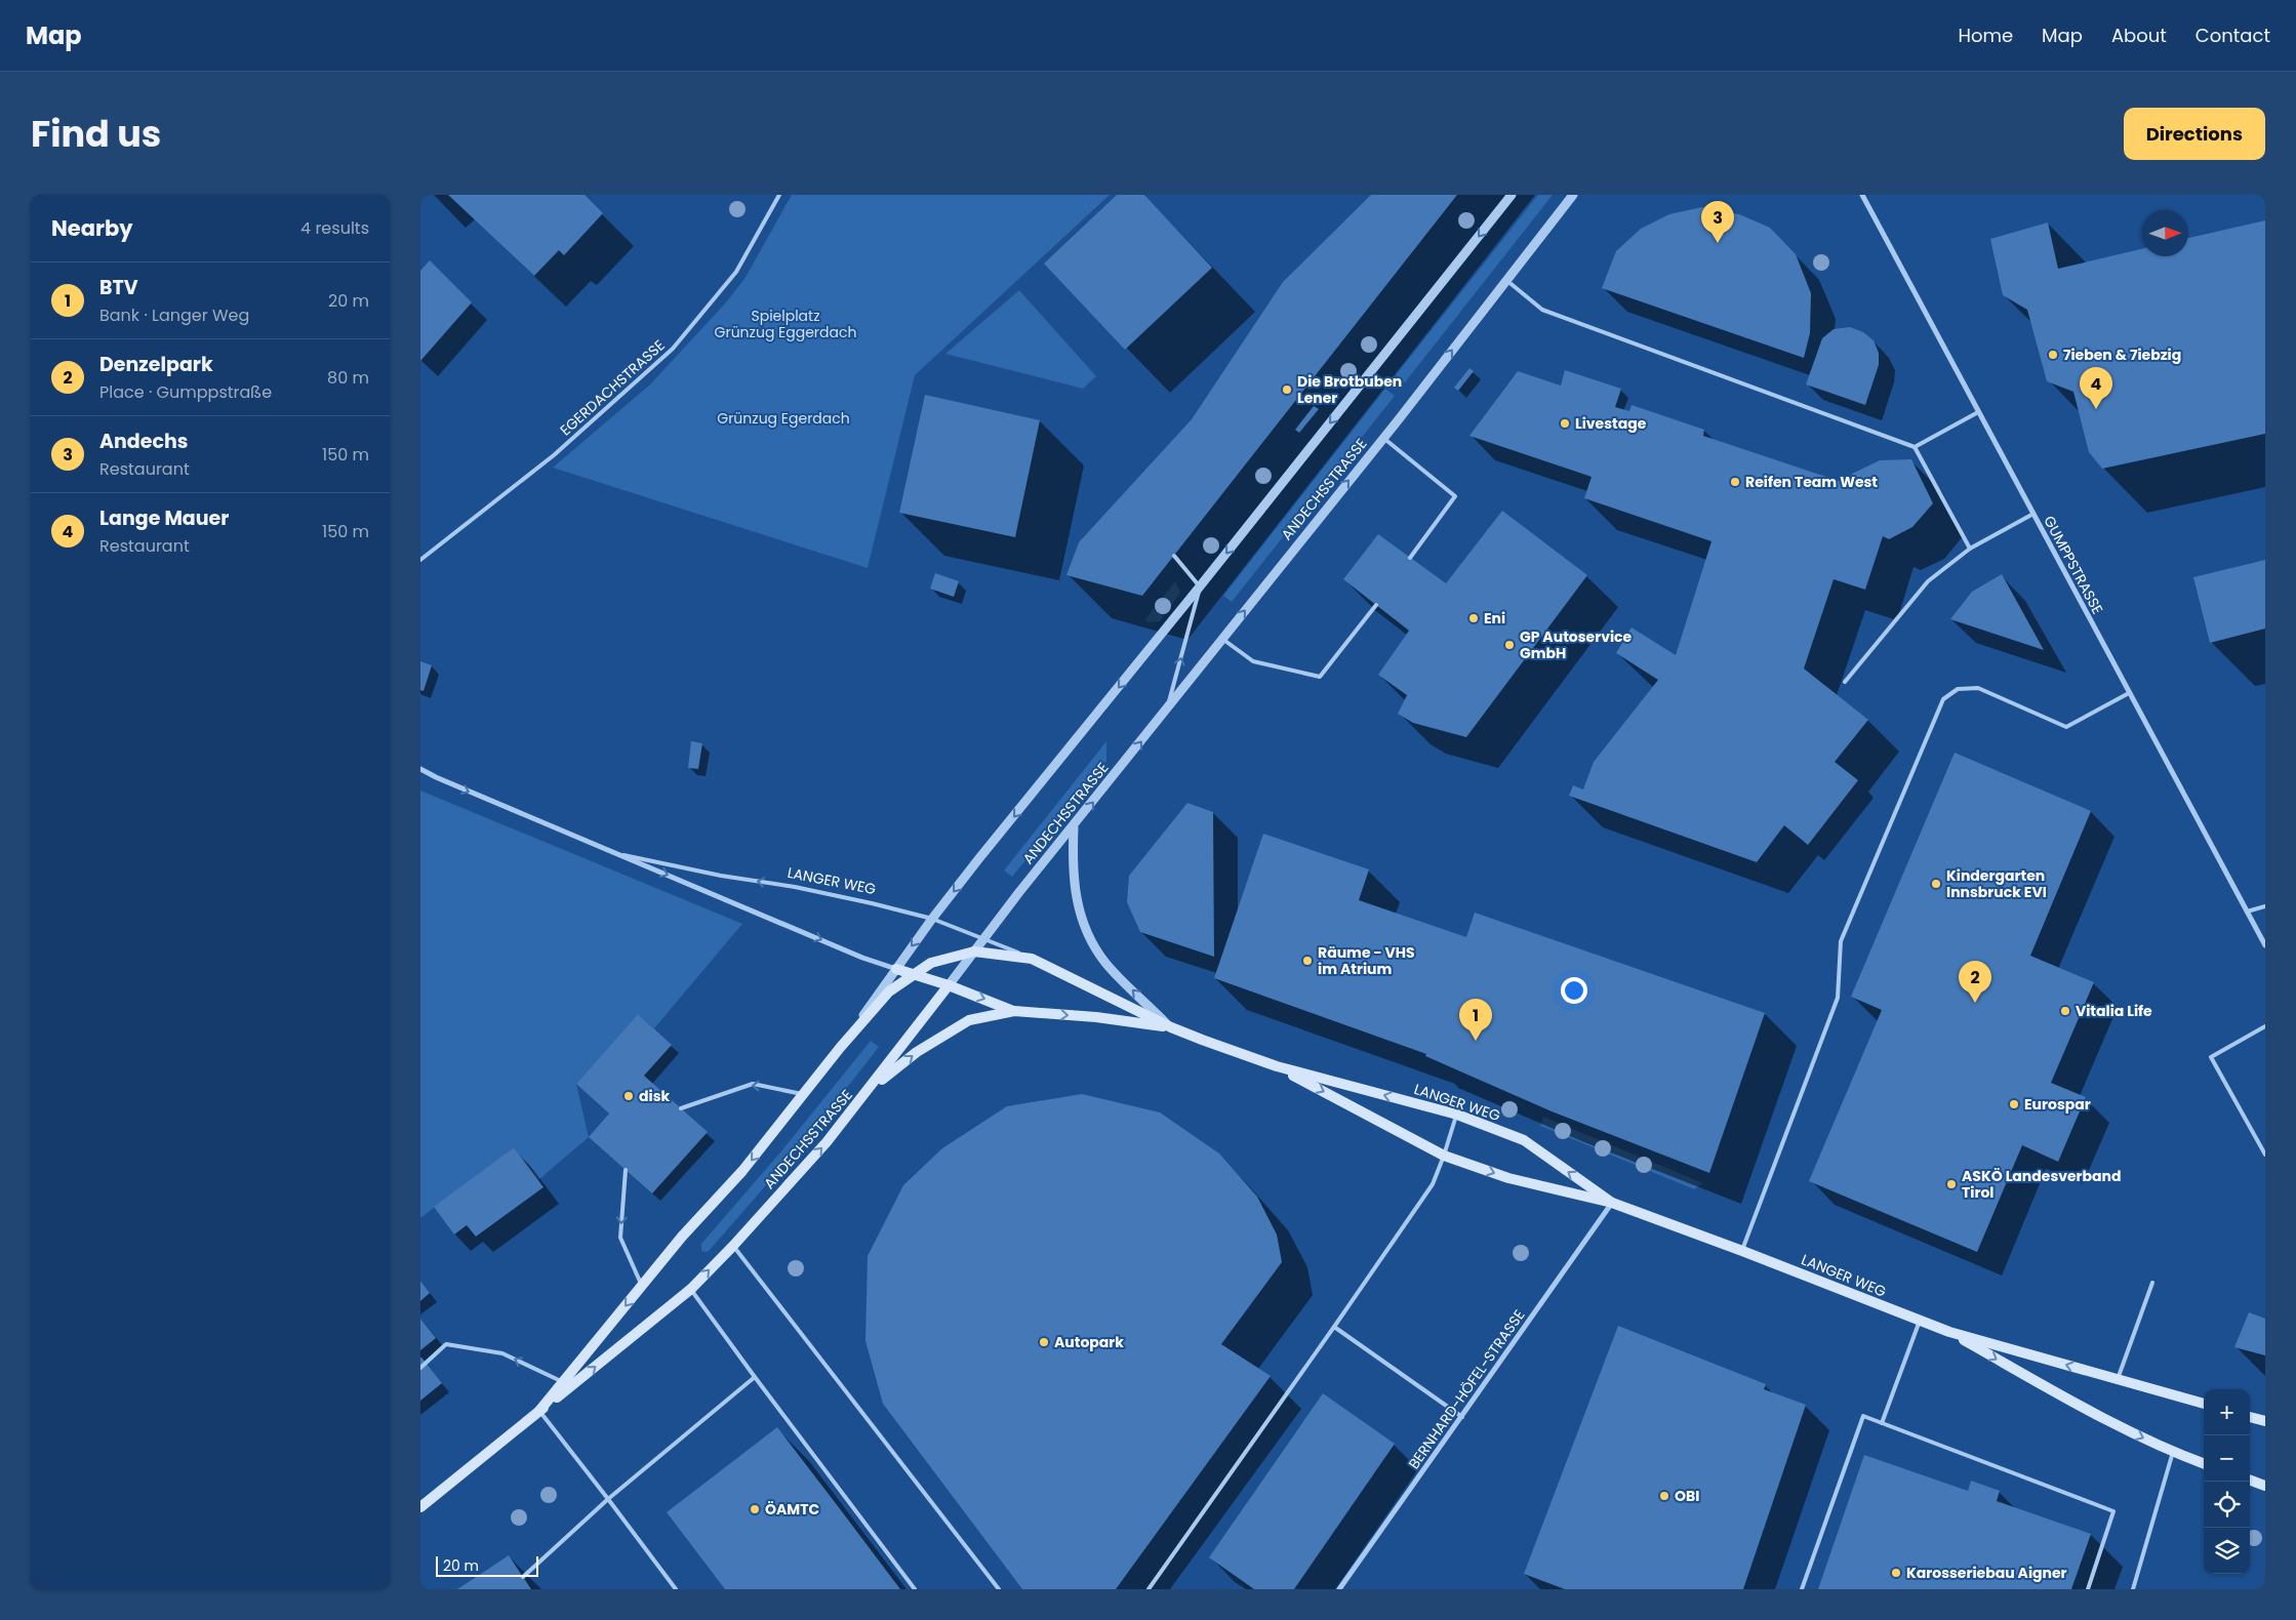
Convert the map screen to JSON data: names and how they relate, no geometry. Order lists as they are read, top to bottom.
{
  "streets": {
    "main road": ["ANDECHSSTRASSE", "LANGER WEG"],
    "street": ["GUMPPSTRASSE", "BERNHARD-HÖFEL-STRASSE"],
    "lane": ["EGERDACHSTRASSE"]
  },
  "crossings": [
    ["ANDECHSSTRASSE", "LANGER WEG"],
    ["LANGER WEG", "BERNHARD-HÖFEL-STRASSE"]
  ],
  "parks": ["Spielplatz Grünzug Eggerdach", "Grünzug Egerdach"],
  "places": [
    "7ieben & 7iebzig",
    "Die Brotbuben Lener",
    "Livestage",
    "Reifen Team West",
    "Eni",
    "GP Autoservice GmbH",
    "Kindergarten Innsbruck EVI",
    "Räume - VHS im Atrium",
    "Vitalia Life",
    "disk",
    "Eurospar",
    "ASKÖ Landesverband Tirol",
    "Autopark",
    "OBI",
    "ÖAMTC",
    "Karosseriebau Aigner"
  ],
  "scale_bar": "20 m",
  "north": "right",
  "page": {
    "header": "Map",
    "nav": [
      "Home",
      "Map",
      "About",
      "Contact"
    ],
    "title": "Find us",
    "buttons": "Directions",
    "heading": ["Nearby", "4 results"],
    "pins": [
      "3",
      "4",
      "2",
      "1"
    ],
    "list": [
      {
        "mark": "1",
        "name": "BTV",
        "note": "Bank · Langer Weg",
        "value": "20 m"
      },
      {
        "mark": "2",
        "name": "Denzelpark",
        "note": "Place · Gumppstraße",
        "value": "80 m"
      },
      {
        "mark": "3",
        "name": "Andechs",
        "note": "Restaurant",
        "value": "150 m"
      },
      {
        "mark": "4",
        "name": "Lange Mauer",
        "note": "Restaurant",
        "value": "150 m"
      }
    ],
    "map_buttons": ["+", "−"],
    "scale": "20 m"
  }
}
